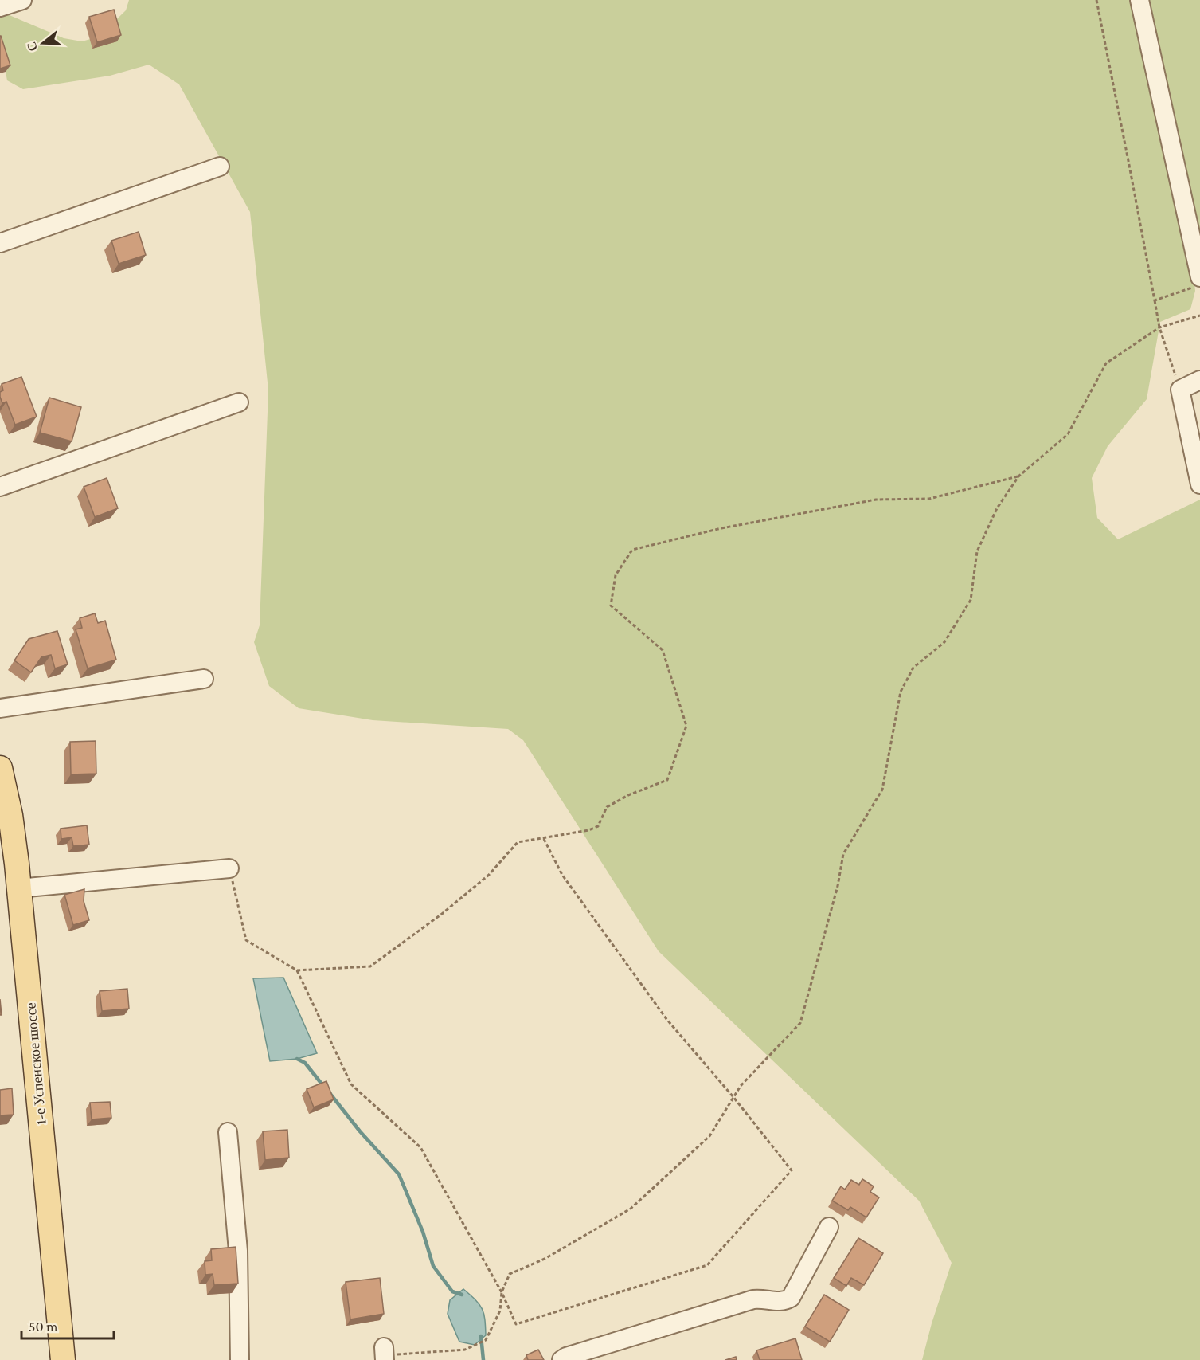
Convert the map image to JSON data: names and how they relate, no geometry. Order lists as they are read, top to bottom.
{
  "streets": {
    "main road": ["1-е Успенское шоссе"]
  },
  "scale_bar": "50 m",
  "north": "left"
}
